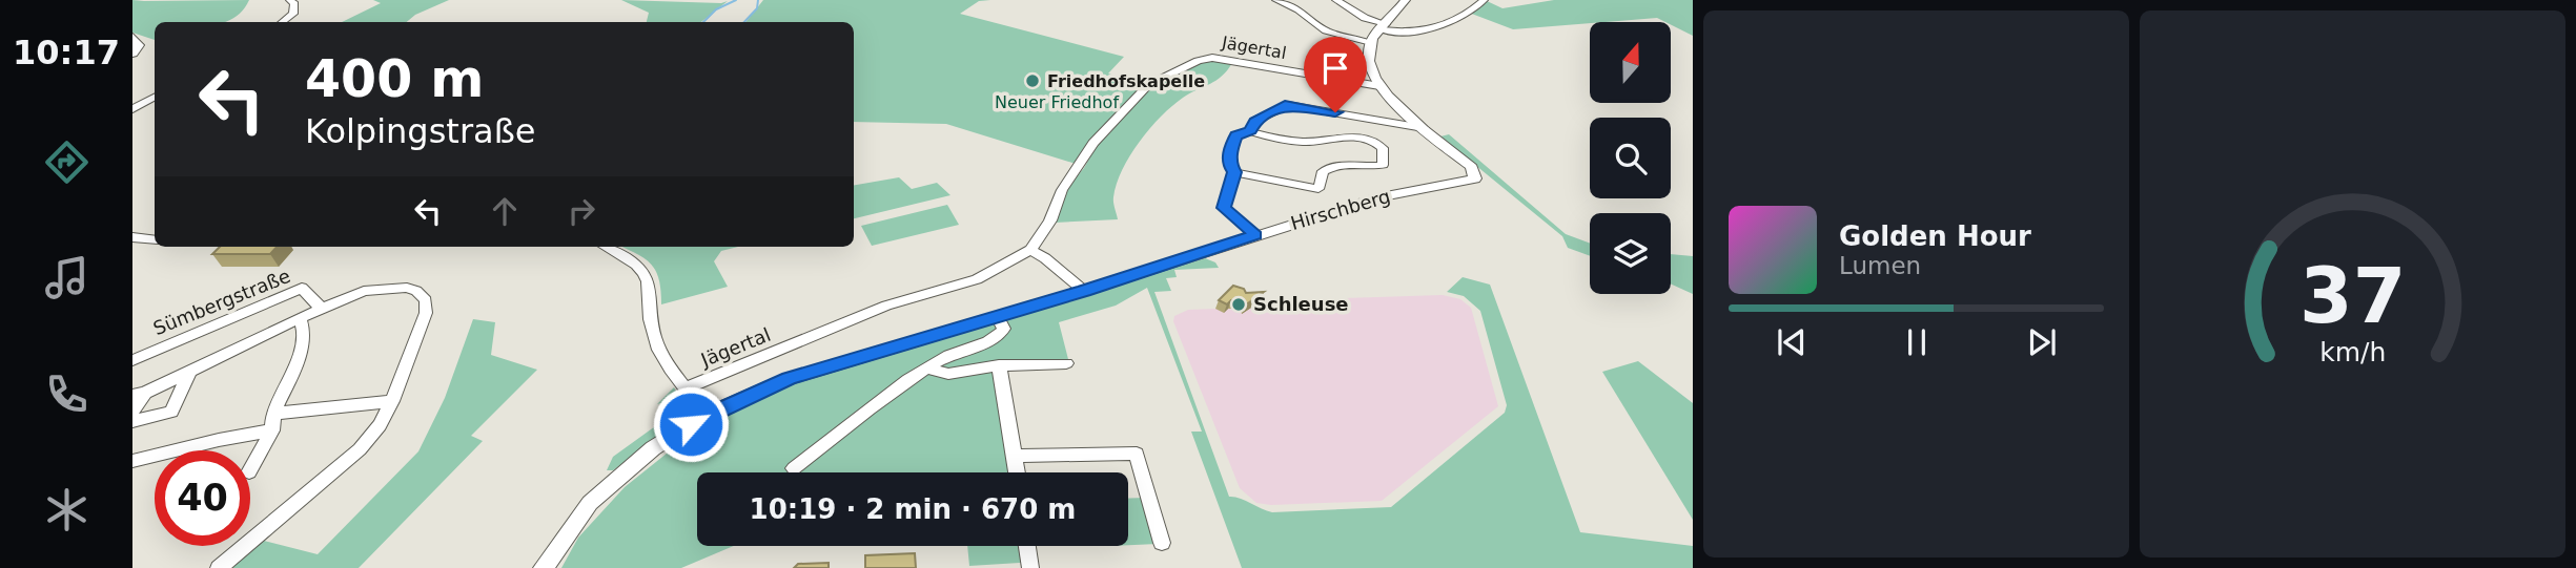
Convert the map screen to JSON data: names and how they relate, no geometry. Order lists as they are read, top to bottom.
{
  "streets": {
    "street": ["Jägertal", "Hirschberg", "Sümbergstraße"]
  },
  "parks": ["Neuer Friedhof"],
  "places": ["Friedhofskapelle", "Schleuse"],
  "north": "top",
  "page": {
    "tabs": "10:17",
    "turn": ["400 m", "Kolpingstraße"],
    "song": ["Golden Hour", "Lumen"],
    "limit": "40",
    "trip": "10:19 · 2 min · 670 m",
    "gauge": ["37", "km/h"]
  }
}
